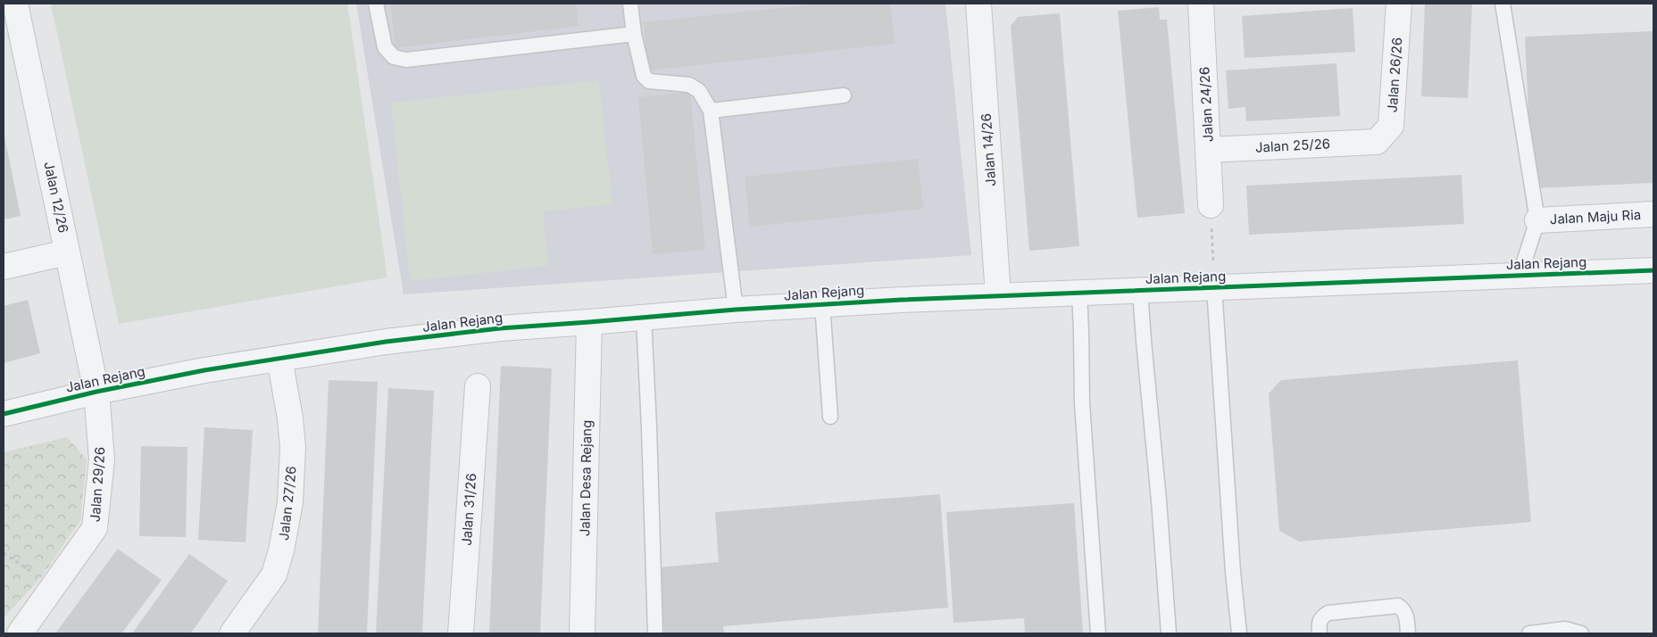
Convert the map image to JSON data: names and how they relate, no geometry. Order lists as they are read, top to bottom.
{
  "streets": {
    "street": [
      "Jalan 26/26",
      "Jalan 24/26",
      "Jalan 25/26",
      "Jalan 14/26",
      "Jalan 12/26",
      "Jalan Maju Ria",
      "Jalan Rejang",
      "Jalan Desa Rejang",
      "Jalan 29/26",
      "Jalan 27/26",
      "Jalan 31/26"
    ]
  },
  "crossings": [
    ["Jalan 26/26", "Jalan 25/26"],
    ["Jalan 24/26", "Jalan 25/26"],
    ["Jalan 14/26", "Jalan Rejang"],
    ["Jalan 12/26", "Jalan Rejang"],
    ["Jalan 12/26", "Jalan 29/26"],
    ["Jalan Rejang", "Jalan Desa Rejang"],
    ["Jalan Rejang", "Jalan 29/26"],
    ["Jalan Rejang", "Jalan 27/26"]
  ]
}
